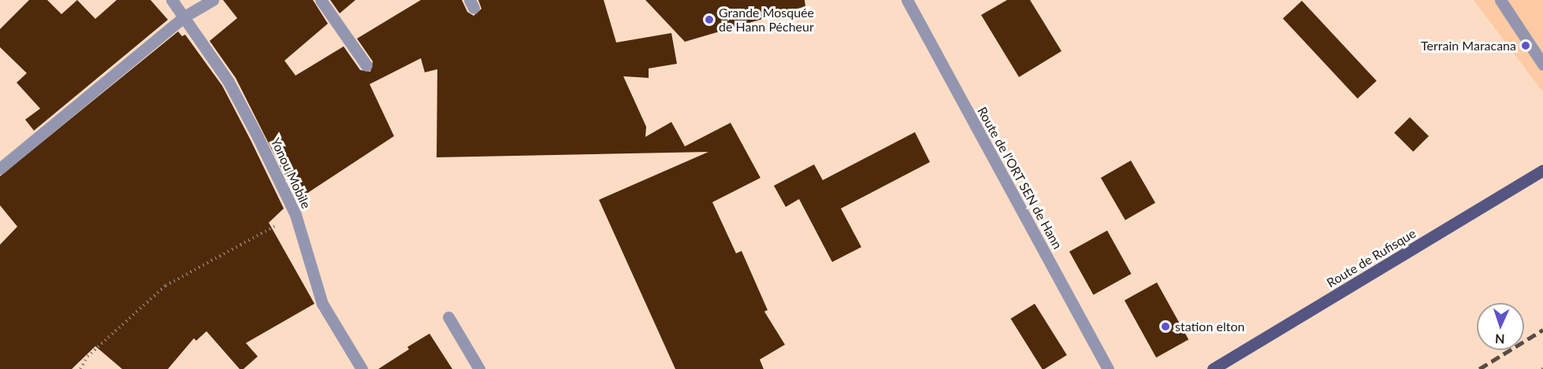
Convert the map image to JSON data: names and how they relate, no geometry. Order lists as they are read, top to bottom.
{
  "streets": {
    "main road": ["Route de Rufisque"],
    "street": ["Yonou Mobile", "Route de l'ORT SEN de Hann"]
  },
  "places": ["Grande Mosquée de Hann Pécheur", "Terrain Maracana", "station elton"],
  "north": "bottom"
}
